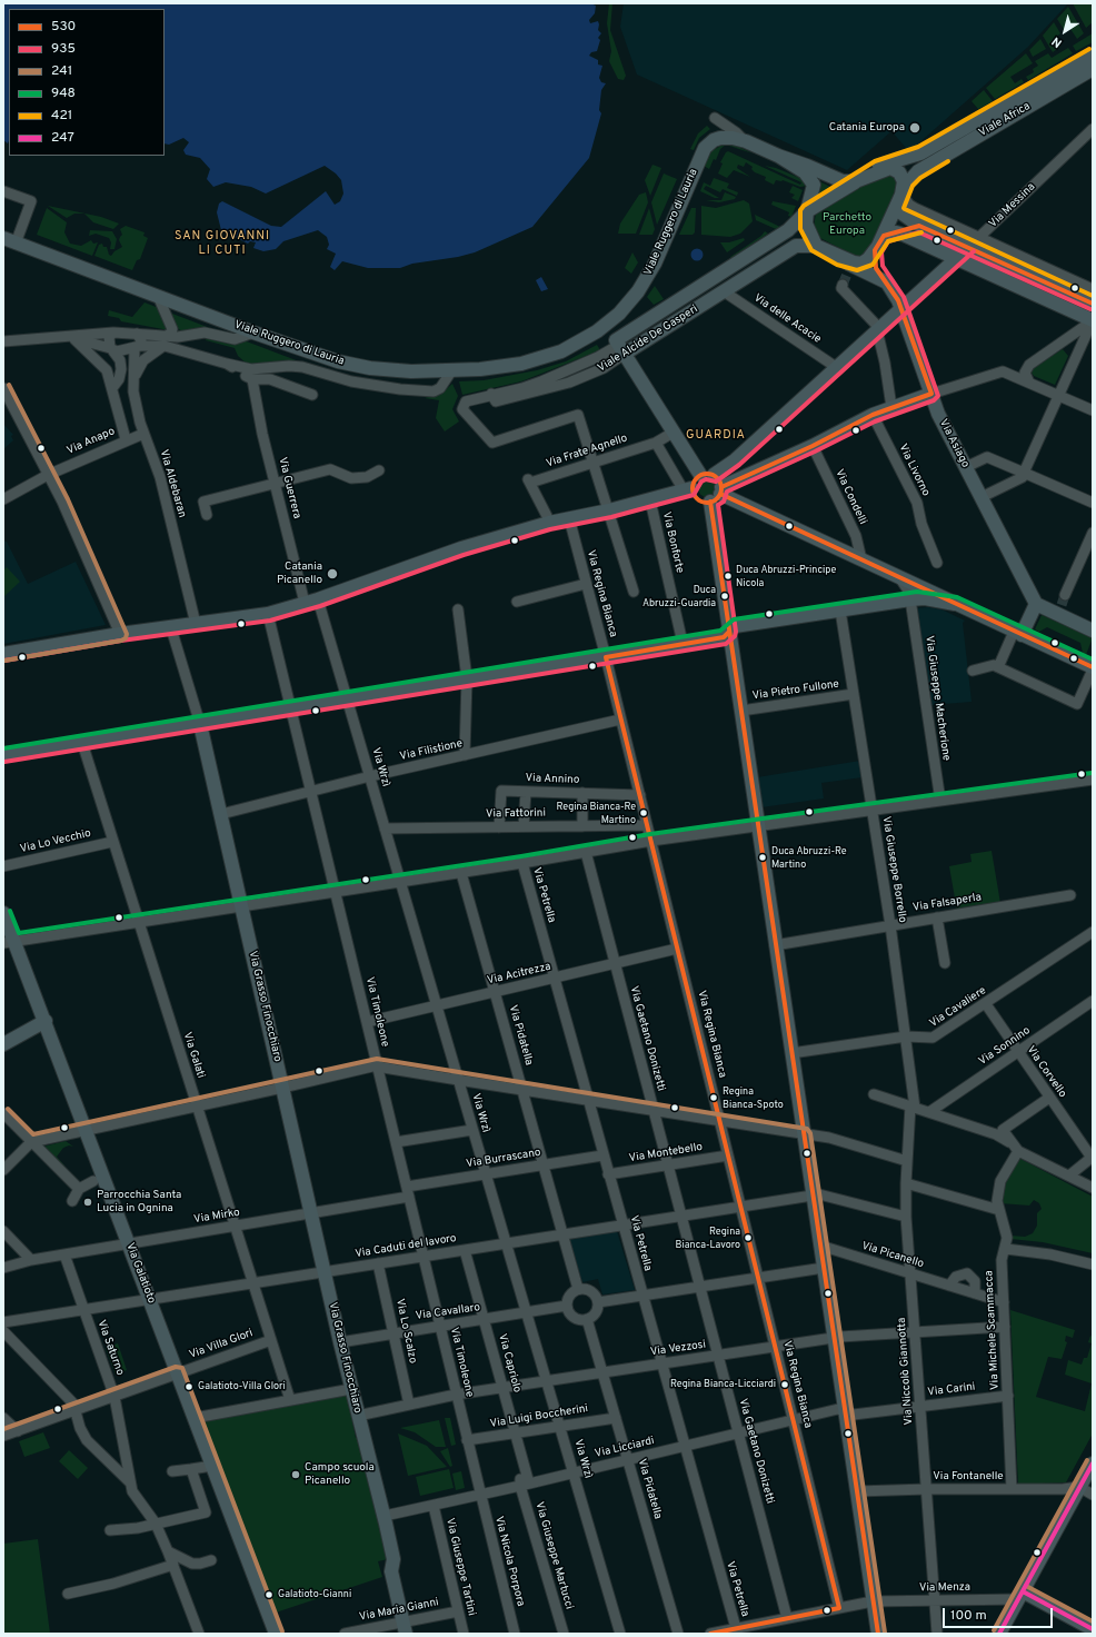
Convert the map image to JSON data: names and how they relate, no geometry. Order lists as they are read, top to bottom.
{
  "streets": {
    "main road": [
      "Viale Africa",
      "Via Messina",
      "Viale Ruggero di Lauria",
      "Viale Alcide De Gasperi",
      "Via Asiago",
      "Via Grasso Finocchiaro",
      "Via Galatioto"
    ],
    "street": [
      "Via delle Acacie",
      "Via Anapo",
      "Via Frate Agnello",
      "Via Livorno",
      "Via Aldebaran",
      "Via Guerrera",
      "Via Condelli",
      "Via Bonforte",
      "Via Regina Bianca",
      "Via Pietro Fullone",
      "Via Giuseppe Macherione",
      "Via Filistione",
      "Via Wrzì",
      "Via Annino",
      "Via Fattorini",
      "Via Lo Vecchio",
      "Via Giuseppe Borrello",
      "Via Petrella",
      "Via Falsaperla",
      "Via Acitrezza",
      "Via Cavaliere",
      "Via Timoleone",
      "Via Pidatella",
      "Via Gaetano Donizetti",
      "Via Sonnino",
      "Via Galati",
      "Via Corvello",
      "Via Montebello",
      "Via Burrascano",
      "Via Mirko",
      "Via Caduti del lavoro",
      "Via Picanello",
      "Via Cavallaro",
      "Via Michele Scammacca",
      "Via Lo Scalzo",
      "Via Villa Glori",
      "Via Saturno",
      "Via Vezzosi",
      "Via Capriolo",
      "Via Niccolò Giannotta",
      "Via Carini",
      "Via Luigi Boccherini",
      "Via Licciardi",
      "Via Fontanelle",
      "Via Giuseppe Martucci",
      "Via Nicola Porpora",
      "Via Giuseppe Tartini",
      "Via Menza",
      "Via Maria Gianni"
    ]
  },
  "crossings": [
    ["Viale Africa", "Viale Alcide De Gasperi"],
    ["Viale Africa", "Via Asiago"],
    ["Via Messina", "Via delle Acacie"],
    ["Via Messina", "Via Asiago"],
    ["Via delle Acacie", "Viale Alcide De Gasperi"],
    ["Viale Alcide De Gasperi", "Via Frate Agnello"],
    ["Via Anapo", "Via Aldebaran"],
    ["Via Guerrera", "Via Wrzì"],
    ["Via Regina Bianca", "Via Filistione"],
    ["Via Regina Bianca", "Via Annino"],
    ["Via Regina Bianca", "Via Fattorini"],
    ["Via Regina Bianca", "Via Acitrezza"],
    ["Via Regina Bianca", "Via Montebello"],
    ["Via Regina Bianca", "Via Caduti del lavoro"],
    ["Via Regina Bianca", "Via Vezzosi"],
    ["Via Regina Bianca", "Via Licciardi"],
    ["Via Regina Bianca", "Via Menza"],
    ["Via Pietro Fullone", "Via Giuseppe Borrello"],
    ["Via Filistione", "Via Wrzì"],
    ["Via Filistione", "Via Grasso Finocchiaro"],
    ["Via Filistione", "Via Timoleone"],
    ["Via Wrzì", "Via Fattorini"],
    ["Via Wrzì", "Via Acitrezza"],
    ["Via Wrzì", "Via Burrascano"],
    ["Via Wrzì", "Via Caduti del lavoro"],
    ["Via Wrzì", "Via Cavallaro"],
    ["Via Wrzì", "Via Vezzosi"],
    ["Via Wrzì", "Via Luigi Boccherini"],
    ["Via Wrzì", "Via Licciardi"],
    ["Via Annino", "Via Fattorini"],
    ["Via Lo Vecchio", "Via Galati"],
    ["Via Giuseppe Borrello", "Via Falsaperla"],
    ["Via Giuseppe Borrello", "Via Cavaliere"],
    ["Via Giuseppe Borrello", "Via Niccolò Giannotta"],
    ["Via Petrella", "Via Acitrezza"],
    ["Via Petrella", "Via Montebello"],
    ["Via Petrella", "Via Burrascano"],
    ["Via Petrella", "Via Caduti del lavoro"],
    ["Via Petrella", "Via Vezzosi"],
    ["Via Petrella", "Via Licciardi"],
    ["Via Petrella", "Via Menza"],
    ["Via Acitrezza", "Via Timoleone"],
    ["Via Acitrezza", "Via Pidatella"],
    ["Via Acitrezza", "Via Gaetano Donizetti"],
    ["Via Grasso Finocchiaro", "Via Mirko"],
    ["Via Grasso Finocchiaro", "Via Caduti del lavoro"],
    ["Via Grasso Finocchiaro", "Via Cavallaro"],
    ["Via Grasso Finocchiaro", "Via Vezzosi"],
    ["Via Grasso Finocchiaro", "Via Licciardi"],
    ["Via Grasso Finocchiaro", "Via Maria Gianni"],
    ["Via Cavaliere", "Via Corvello"],
    ["Via Timoleone", "Via Burrascano"],
    ["Via Timoleone", "Via Mirko"],
    ["Via Timoleone", "Via Caduti del lavoro"],
    ["Via Timoleone", "Via Cavallaro"],
    ["Via Timoleone", "Via Vezzosi"],
    ["Via Timoleone", "Via Luigi Boccherini"],
    ["Via Timoleone", "Via Licciardi"],
    ["Via Timoleone", "Via Nicola Porpora"],
    ["Via Pidatella", "Via Burrascano"],
    ["Via Pidatella", "Via Caduti del lavoro"],
    ["Via Pidatella", "Via Cavallaro"],
    ["Via Pidatella", "Via Vezzosi"],
    ["Via Pidatella", "Via Luigi Boccherini"],
    ["Via Pidatella", "Via Licciardi"],
    ["Via Gaetano Donizetti", "Via Montebello"],
    ["Via Gaetano Donizetti", "Via Caduti del lavoro"],
    ["Via Gaetano Donizetti", "Via Vezzosi"],
    ["Via Gaetano Donizetti", "Via Licciardi"],
    ["Via Gaetano Donizetti", "Via Menza"],
    ["Via Sonnino", "Via Corvello"],
    ["Via Galati", "Via Mirko"],
    ["Via Galati", "Via Caduti del lavoro"],
    ["Via Galati", "Via Villa Glori"],
    ["Via Burrascano", "Via Mirko"],
    ["Via Mirko", "Via Galatioto"],
    ["Via Mirko", "Via Saturno"],
    ["Via Caduti del lavoro", "Via Galatioto"],
    ["Via Caduti del lavoro", "Via Lo Scalzo"],
    ["Via Caduti del lavoro", "Via Saturno"],
    ["Via Caduti del lavoro", "Via Capriolo"],
    ["Via Caduti del lavoro", "Via Niccolò Giannotta"],
    ["Via Picanello", "Via Niccolò Giannotta"],
    ["Via Galatioto", "Via Villa Glori"],
    ["Via Cavallaro", "Via Lo Scalzo"],
    ["Via Cavallaro", "Via Capriolo"],
    ["Via Michele Scammacca", "Via Vezzosi"],
    ["Via Michele Scammacca", "Via Carini"],
    ["Via Michele Scammacca", "Via Fontanelle"],
    ["Via Lo Scalzo", "Via Vezzosi"],
    ["Via Villa Glori", "Via Saturno"],
    ["Via Vezzosi", "Via Capriolo"],
    ["Via Vezzosi", "Via Niccolò Giannotta"],
    ["Via Capriolo", "Via Luigi Boccherini"],
    ["Via Capriolo", "Via Licciardi"],
    ["Via Capriolo", "Via Giuseppe Martucci"],
    ["Via Niccolò Giannotta", "Via Carini"],
    ["Via Niccolò Giannotta", "Via Fontanelle"],
    ["Via Niccolò Giannotta", "Via Menza"],
    ["Via Carini", "Via Licciardi"],
    ["Via Licciardi", "Via Giuseppe Martucci"],
    ["Via Licciardi", "Via Nicola Porpora"],
    ["Via Licciardi", "Via Giuseppe Tartini"],
    ["Via Giuseppe Tartini", "Via Maria Gianni"]
  ],
  "districts": ["SAN GIOVANNI LI CUTI", "GUARDIA"],
  "parks": ["Parchetto Europa"],
  "places": [
    "Catania Europa",
    "Catania Picanello",
    "Duca Abruzzi-Principe Nicola",
    "Duca Abruzzi-Guardia",
    "Regina Bianca-Re Martino",
    "Duca Abruzzi-Re Martino",
    "Regina Bianca-Spoto",
    "Parrocchia Santa Lucia in Ognina",
    "Regina Bianca-Lavoro",
    "Regina Bianca-Licciardi",
    "Galatioto-Villa Glori",
    "Campo scuola Picanello",
    "Galatioto-Gianni"
  ],
  "lines": [
    "transit line 421",
    "transit line 530",
    "transit line 935",
    "transit line 241",
    "transit line 948",
    "transit line 247"
  ],
  "legend": [
    "530",
    "935",
    "241",
    "948",
    "421",
    "247"
  ],
  "scale_bar": "100 m",
  "north": "bottom left"
}
